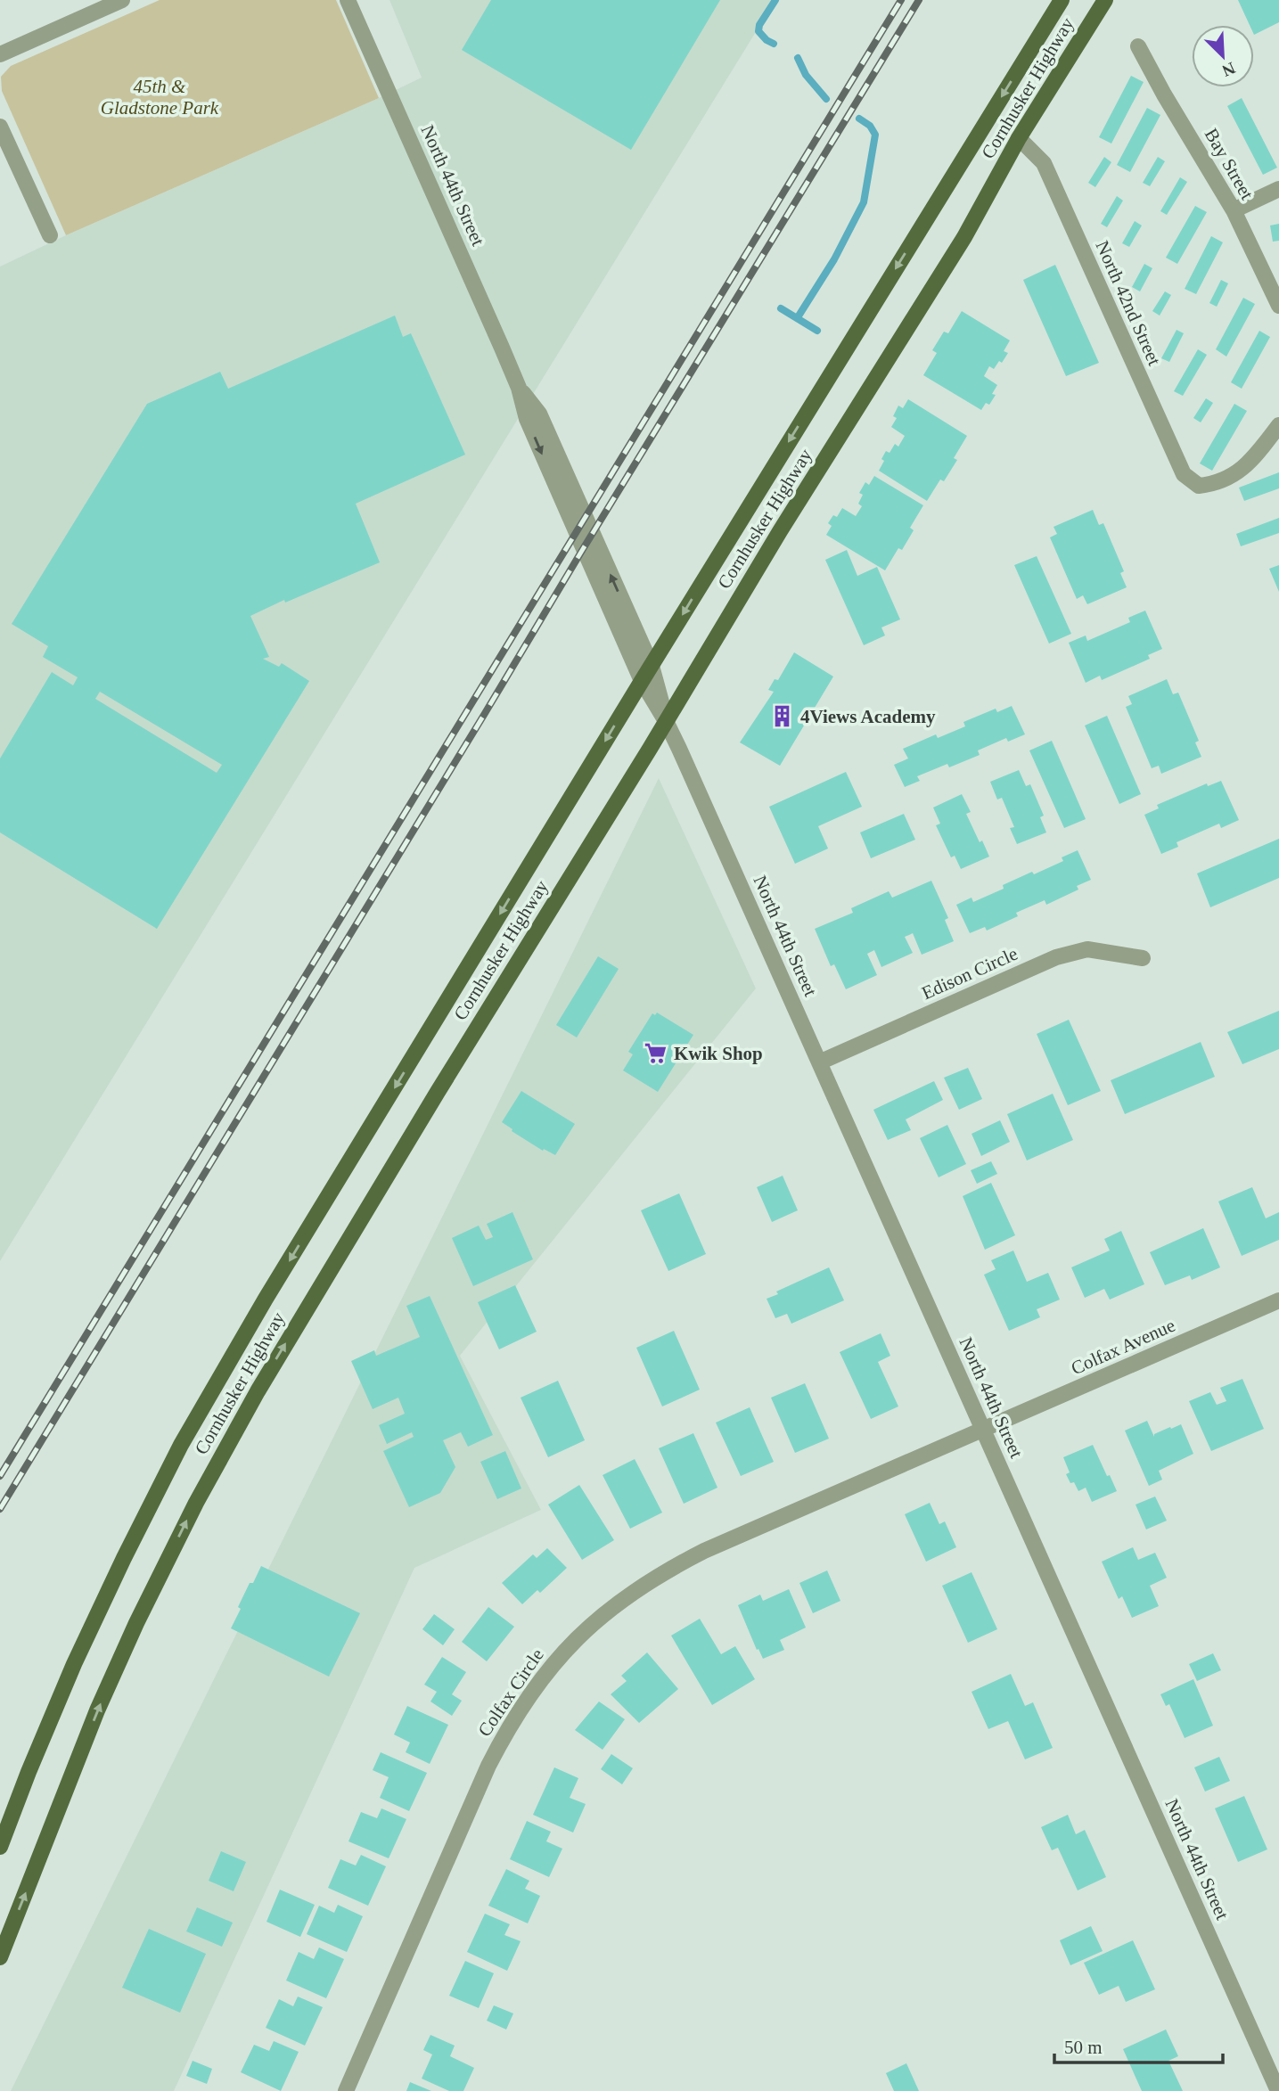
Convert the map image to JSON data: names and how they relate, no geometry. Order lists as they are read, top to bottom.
{
  "streets": {
    "main road": ["Cornhusker Highway"],
    "street": [
      "Bay Street",
      "North 44th Street",
      "North 42nd Street",
      "Edison Circle",
      "Colfax Avenue",
      "Colfax Circle"
    ]
  },
  "crossings": [
    ["Cornhusker Highway", "North 44th Street"],
    ["Cornhusker Highway", "North 42nd Street"],
    ["North 44th Street", "Edison Circle"],
    ["North 44th Street", "Colfax Avenue"],
    ["North 44th Street", "Colfax Circle"],
    ["Colfax Avenue", "Colfax Circle"]
  ],
  "parks": ["45th & Gladstone Park"],
  "places": {
    "building": ["4Views Academy"],
    "supermarket": ["Kwik Shop"]
  },
  "scale_bar": "50 m",
  "north": "bottom right"
}
